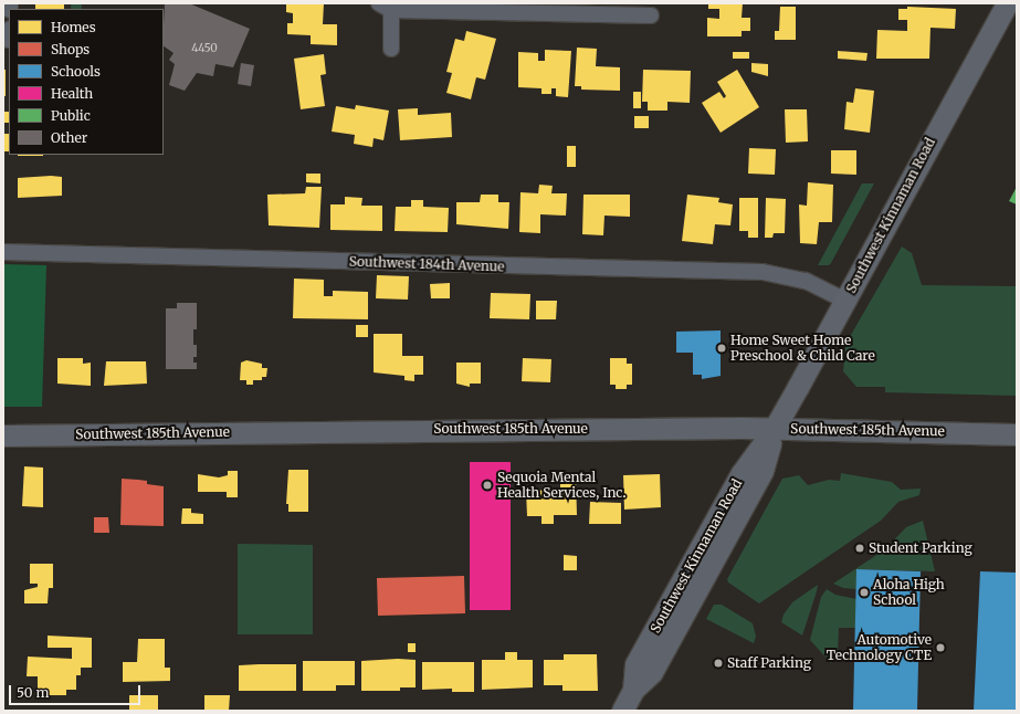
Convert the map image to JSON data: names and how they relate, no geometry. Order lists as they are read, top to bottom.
{
  "streets": {
    "main road": ["Southwest Kinnaman Road", "Southwest 185th Avenue"],
    "street": ["Southwest 184th Avenue"]
  },
  "crossings": [
    ["Southwest Kinnaman Road", "Southwest 184th Avenue"],
    ["Southwest Kinnaman Road", "Southwest 185th Avenue"]
  ],
  "places": [
    "Home Sweet Home Preschool & Child Care",
    "Sequoia Mental Health Services, Inc.",
    "Student Parking",
    "Aloha High School",
    "Automotive Technology CTE",
    "Staff Parking"
  ],
  "house_numbers": ["4450"],
  "legend": [
    "Homes",
    "Shops",
    "Schools",
    "Health",
    "Public",
    "Other"
  ],
  "scale_bar": "50 m"
}
